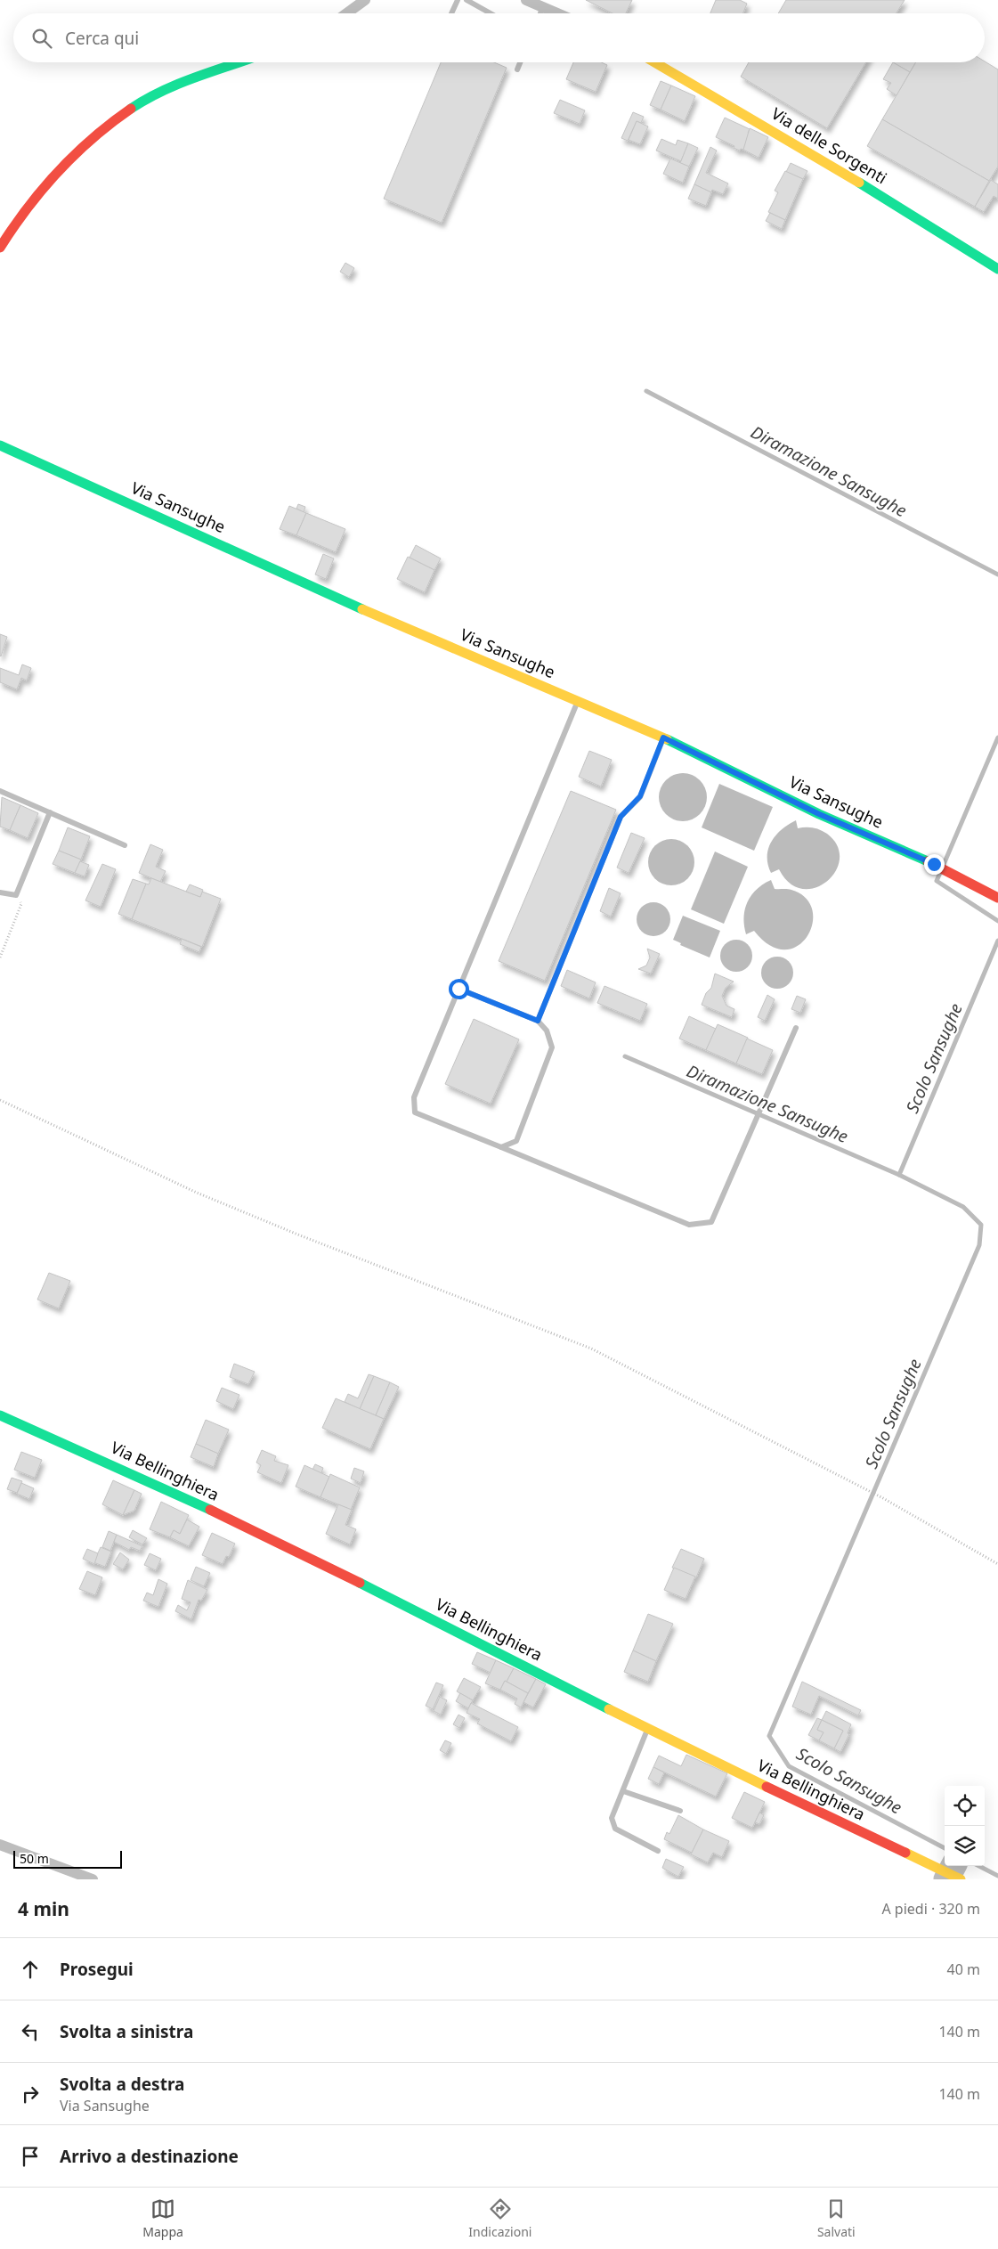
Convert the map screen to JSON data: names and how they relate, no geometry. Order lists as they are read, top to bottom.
{
  "streets": {
    "street": ["Via delle Sorgenti", "Via Sansughe", "Via Bellinghiera"]
  },
  "water": ["Diramazione Sansughe", "Scolo Sansughe"],
  "scale_bar": "50 m",
  "page": {
    "search": "Cerca qui",
    "scale": "50 m",
    "heading": ["4 min", "A piedi · 320 m"],
    "list": [
      ["Prosegui", "40 m"],
      ["Svolta a sinistra", "140 m"],
      ["Svolta a destra", "Via Sansughe", "140 m"],
      "Arrivo a destinazione"
    ],
    "nav": ["Mappa", "Indicazioni", "Salvati"]
  }
}
